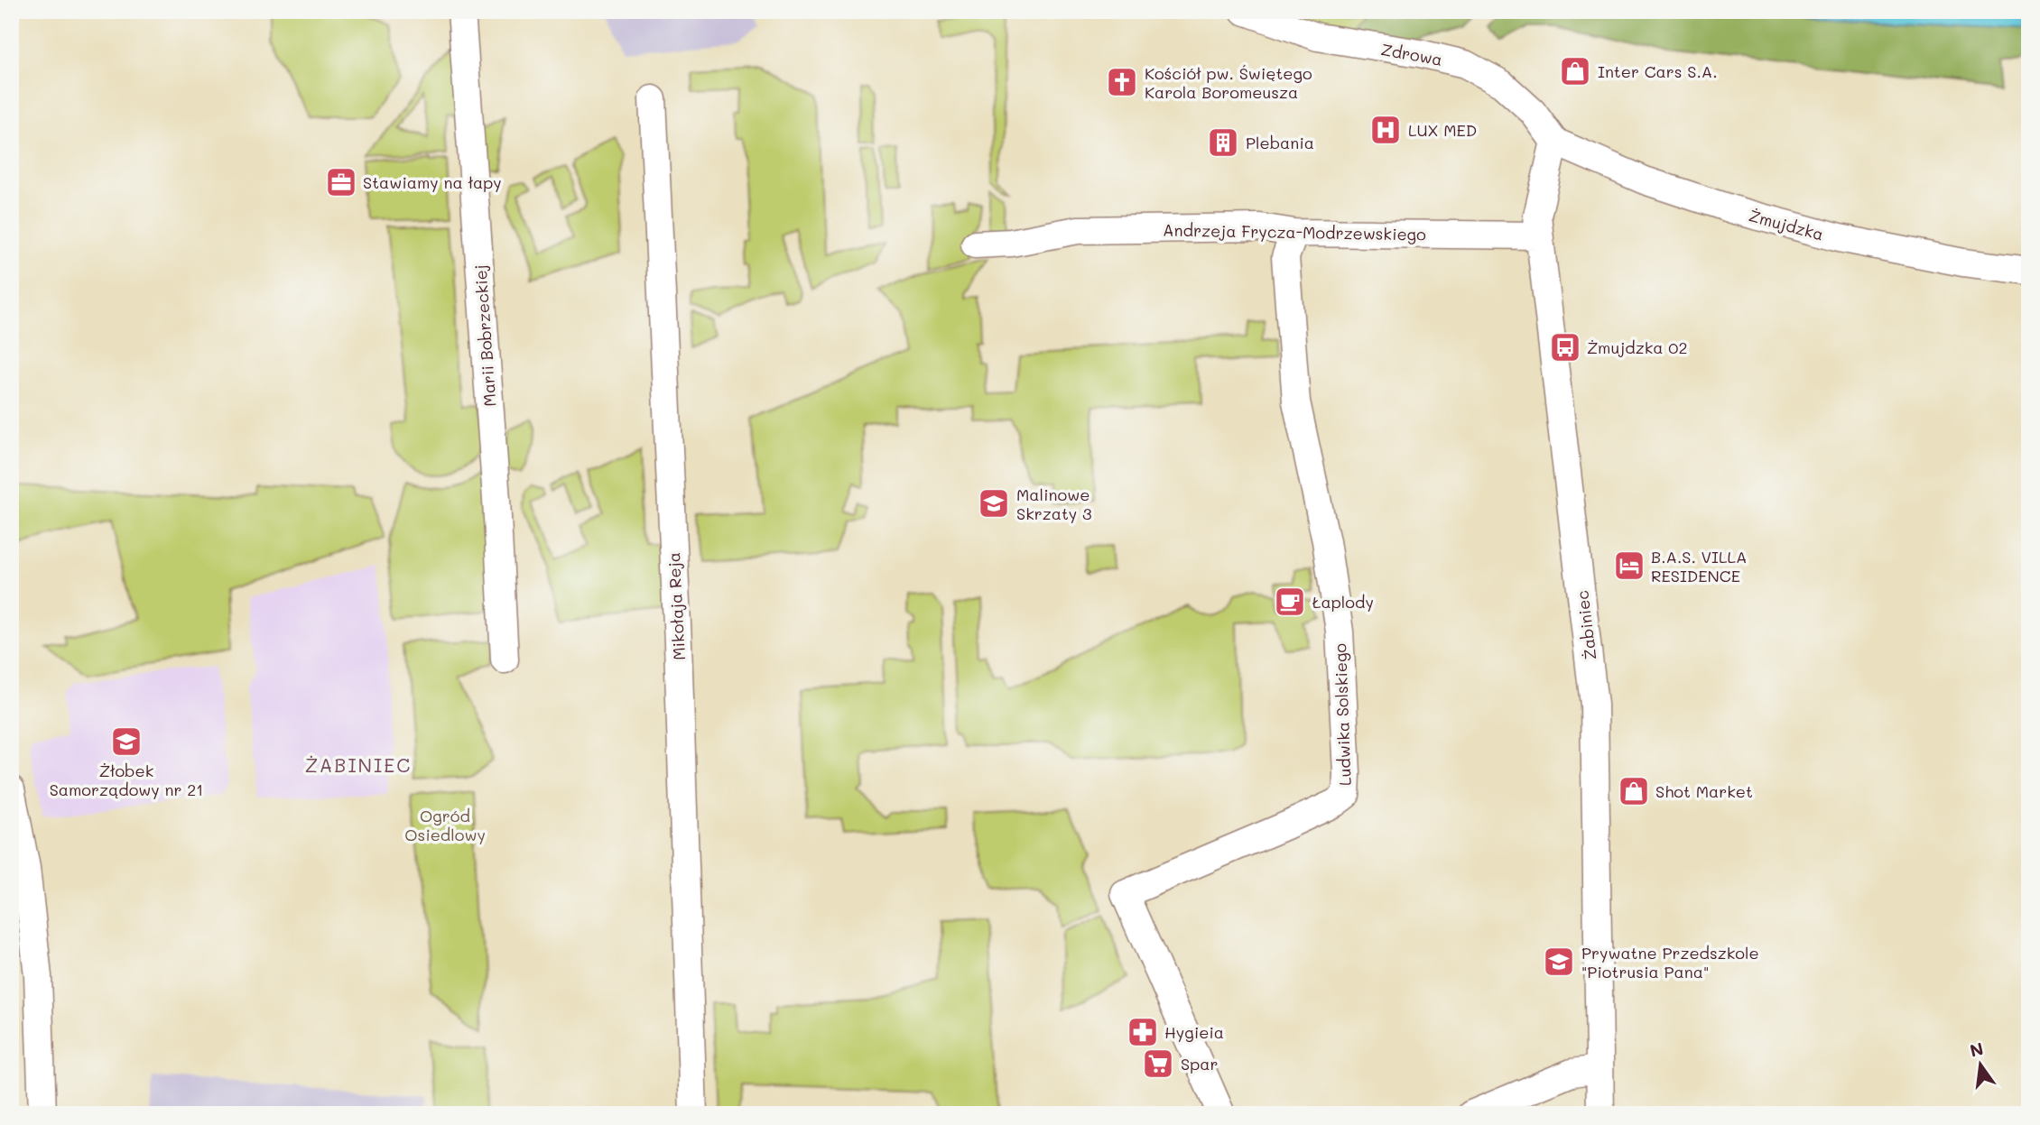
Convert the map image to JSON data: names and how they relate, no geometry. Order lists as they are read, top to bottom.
{
  "streets": {
    "street": [
      "Zdrowa",
      "Żmujdzka",
      "Andrzeja Frycza-Modrzewskiego",
      "Marii Bobrzeckiej",
      "Mikołaja Reja",
      "Żabiniec",
      "Ludwika Solskiego"
    ]
  },
  "crossings": [
    ["Zdrowa", "Żmujdzka"],
    ["Zdrowa", "Żabiniec"],
    ["Żmujdzka", "Żabiniec"],
    ["Andrzeja Frycza-Modrzewskiego", "Żabiniec"],
    ["Andrzeja Frycza-Modrzewskiego", "Ludwika Solskiego"]
  ],
  "districts": ["ŻABINIEC"],
  "parks": ["Ogród Osiedlowy"],
  "places": {
    "shop": ["Inter Cars S.A.", "Shot Market"],
    "church": ["Kościół pw. Świętego Karola Boromeusza"],
    "hospital": ["LUX MED"],
    "building": ["Plebania"],
    "office": ["Stawiamy na łapy"],
    "bus stop": ["Żmujdzka 02"],
    "school or university": ["Malinowe Skrzaty 3", "Żłobek Samorządowy nr 21", "Prywatne Przedszkole \"Piotrusia Pana\""],
    "hotel": ["B.A.S. VILLA RESIDENCE"],
    "cafe": ["Łaplody"],
    "pharmacy": ["Hygieia"],
    "supermarket": ["Spar"]
  },
  "north": "top"
}
